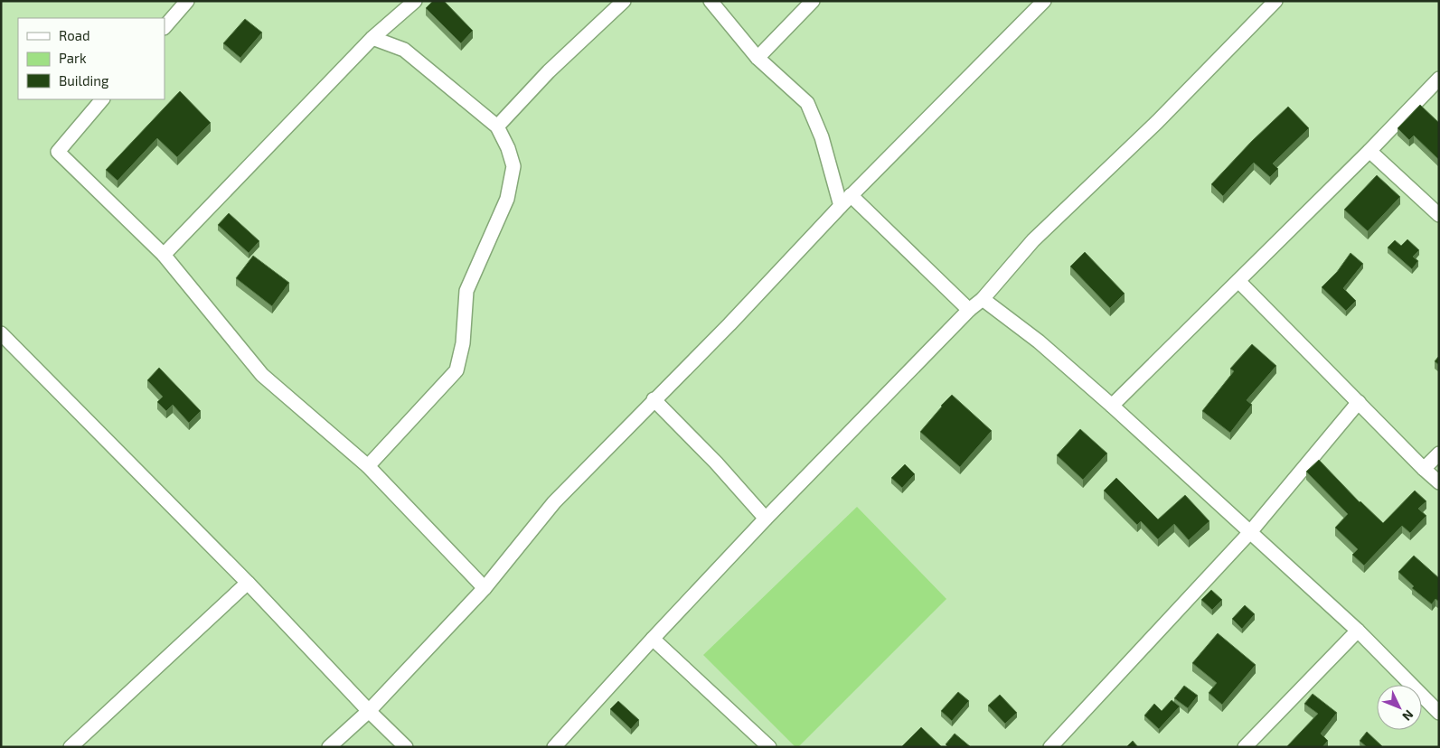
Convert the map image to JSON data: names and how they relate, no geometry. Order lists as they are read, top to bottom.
{
  "legend": ["Road", "Park", "Building"],
  "north": "bottom right"
}
